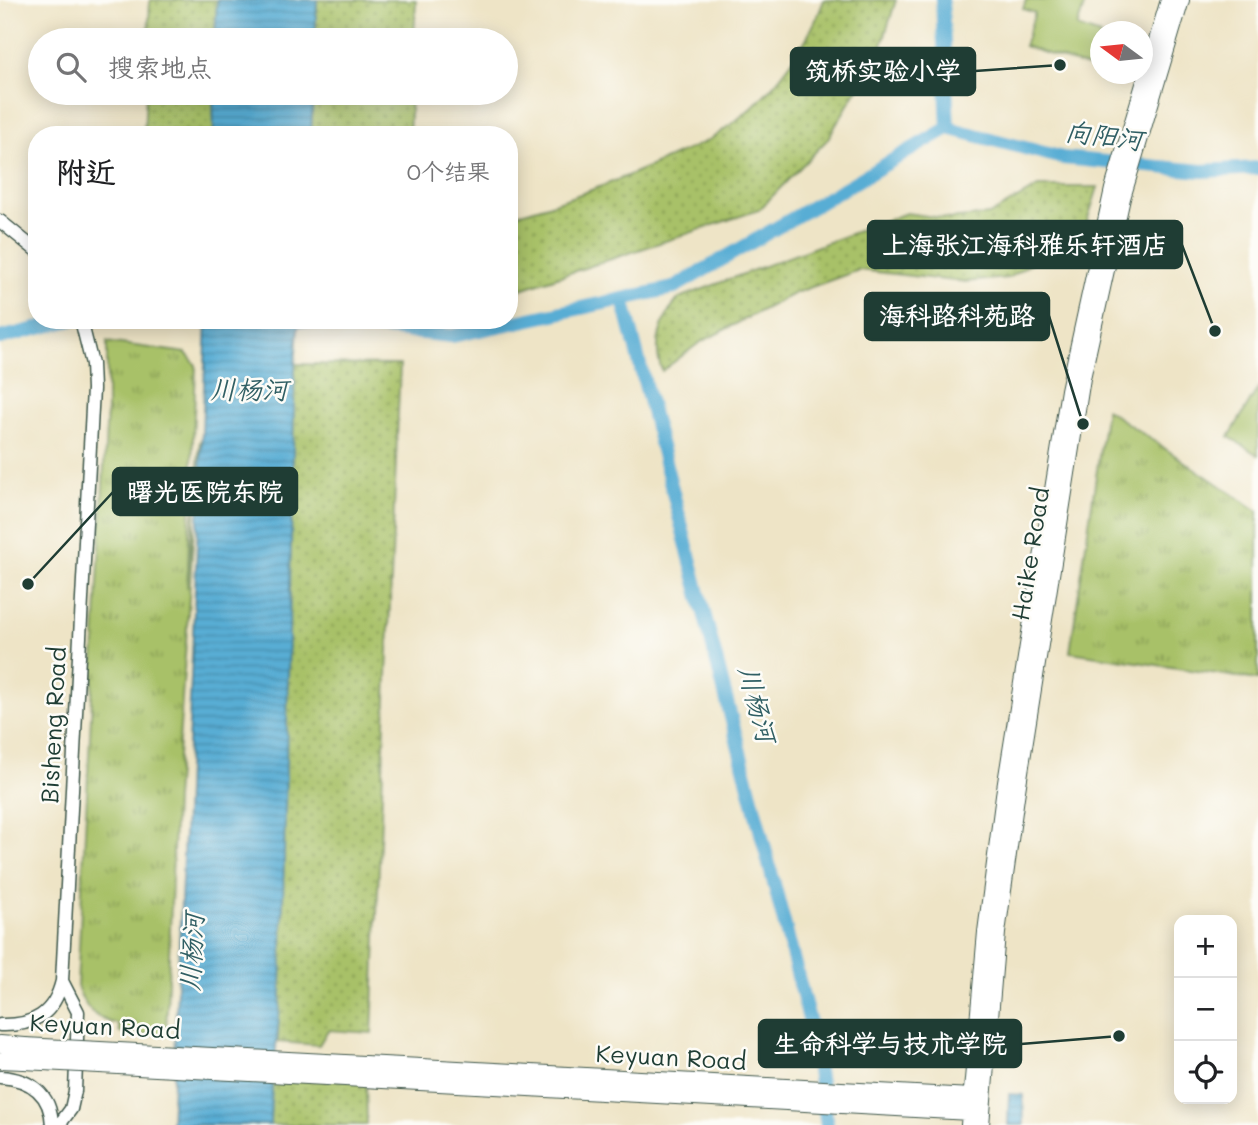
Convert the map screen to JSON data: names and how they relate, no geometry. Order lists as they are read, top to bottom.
{
  "streets": {
    "street": ["Haike Road", "Bisheng Road", "Keyuan Road"]
  },
  "crossings": [
    ["Haike Road", "Keyuan Road"]
  ],
  "water": ["向阳河", "川杨河"],
  "places": [
    "筑桥实验小学",
    "上海张江海科雅乐轩酒店",
    "海科路科苑路",
    "曙光医院东院",
    "生命科学与技术学院"
  ],
  "north": "left",
  "page": {
    "search": "搜索地点",
    "heading": ["附近", "0个结果"],
    "map_buttons": ["+", "−"]
  }
}
